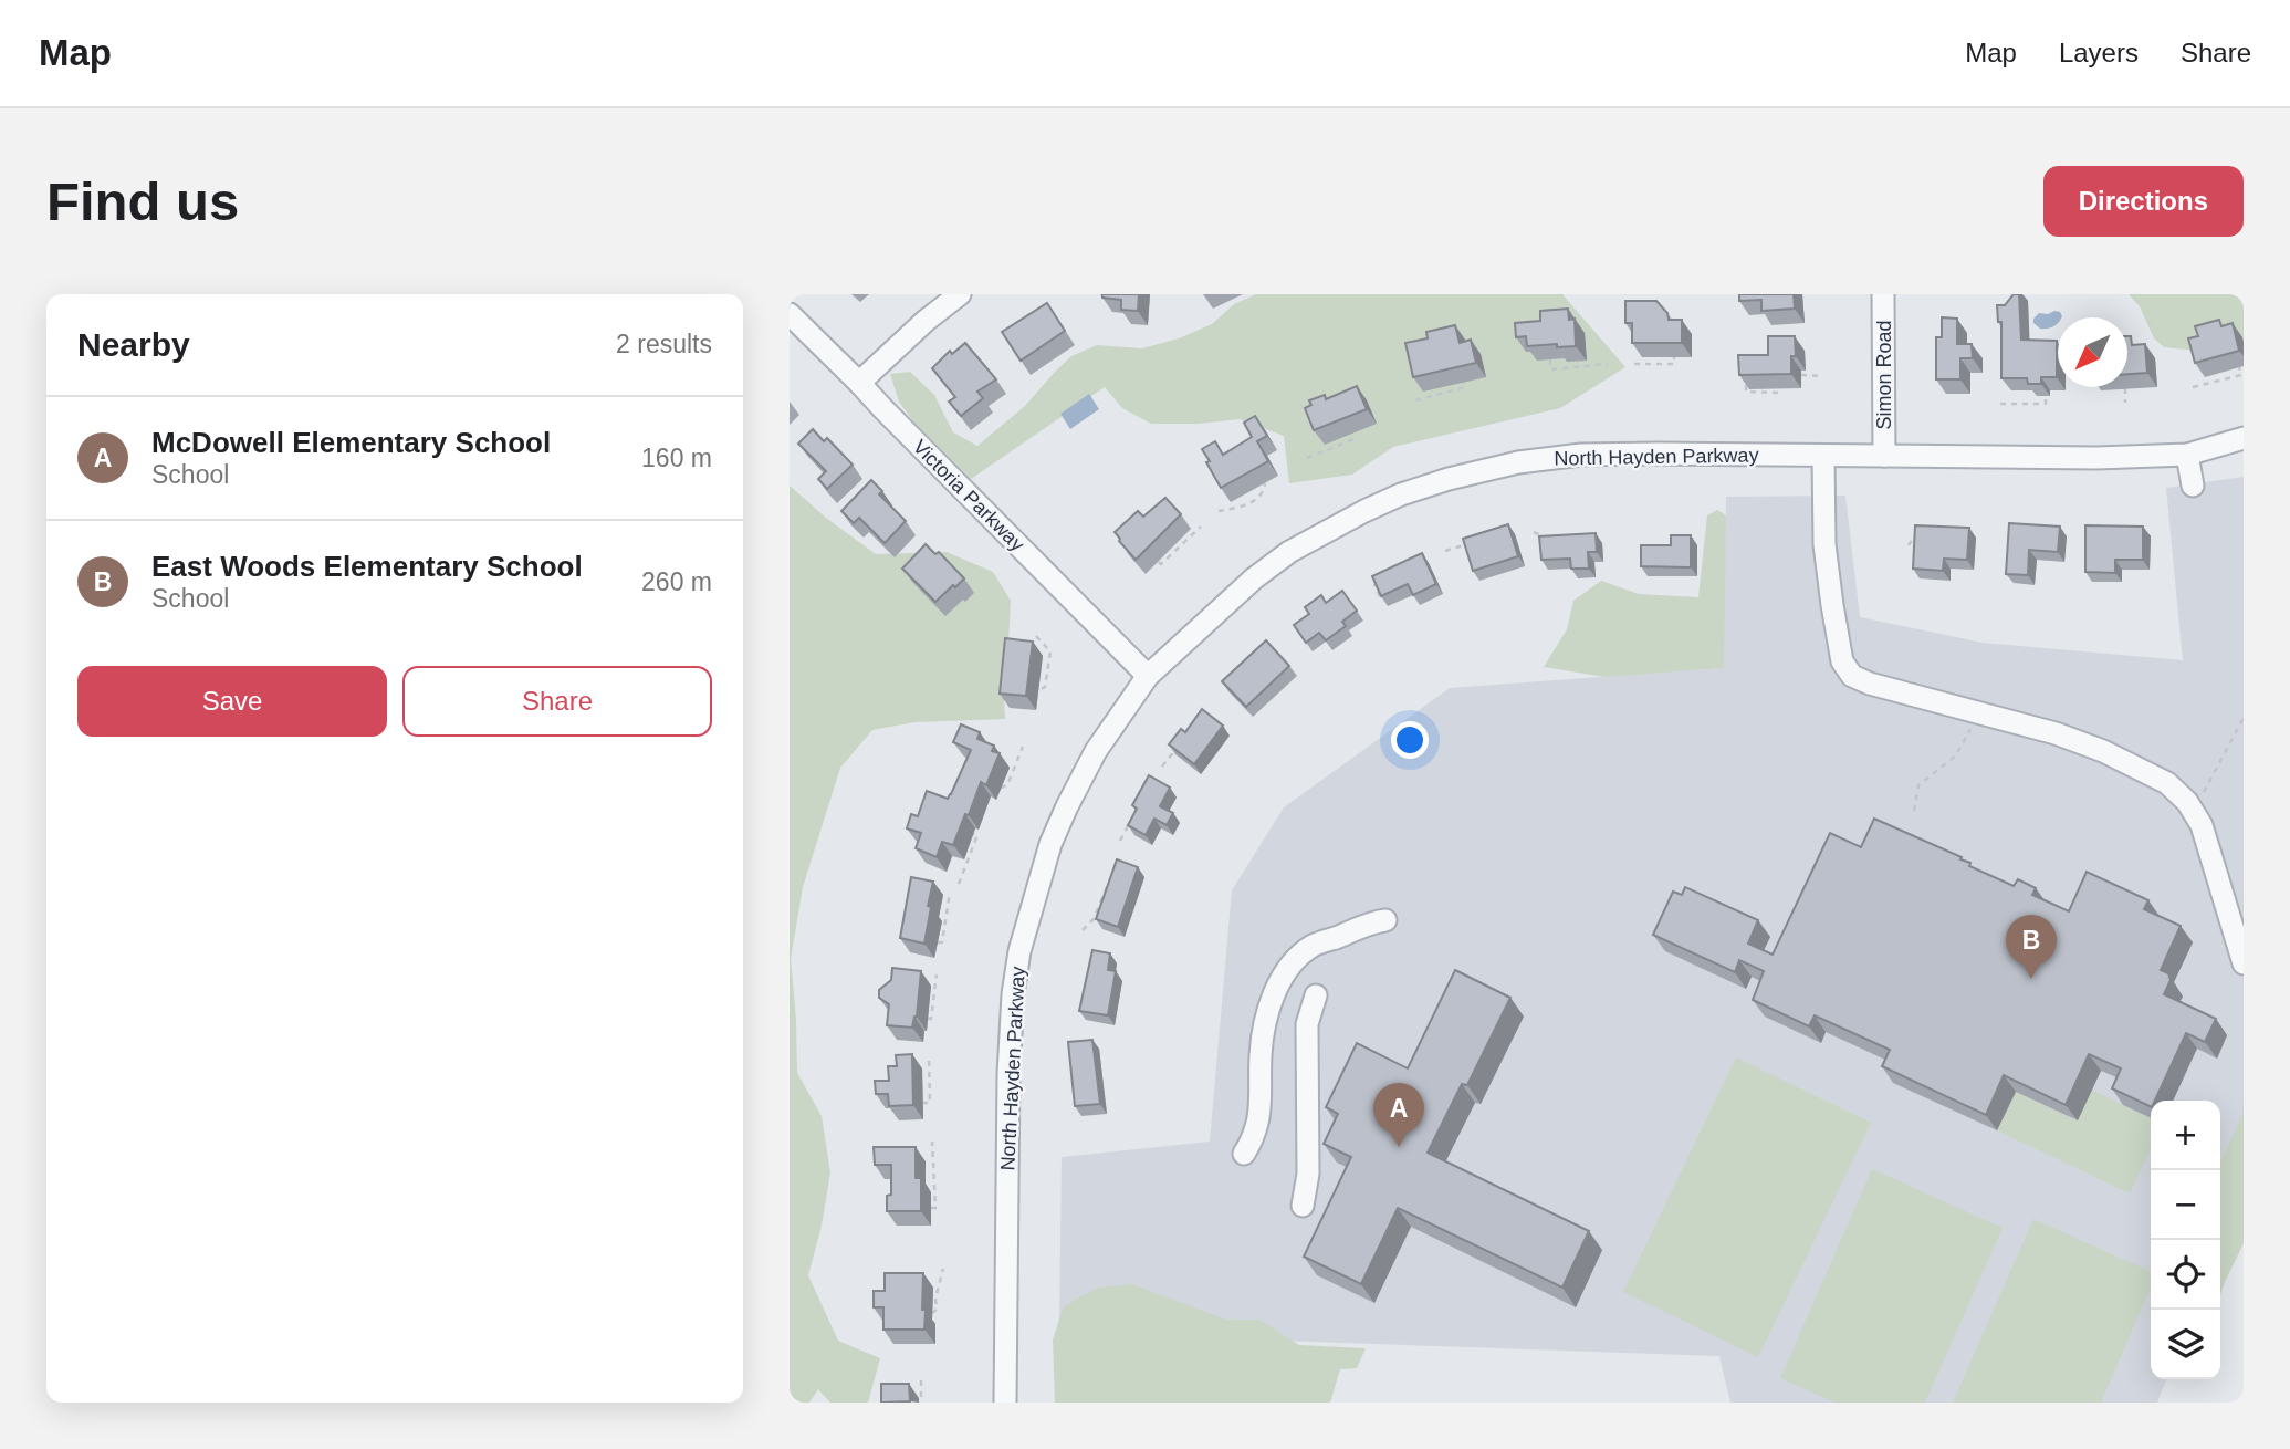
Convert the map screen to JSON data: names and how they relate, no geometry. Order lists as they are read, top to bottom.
{
  "streets": {
    "street": ["Simon Road", "North Hayden Parkway", "Victoria Parkway"]
  },
  "crossings": [
    ["Simon Road", "North Hayden Parkway"],
    ["North Hayden Parkway", "Victoria Parkway"]
  ],
  "north": "bottom left",
  "page": {
    "header": "Map",
    "nav": ["Map", "Layers", "Share"],
    "buttons": [
      "Directions",
      ["Save", "Share"]
    ],
    "title": "Find us",
    "heading": ["Nearby", "2 results"],
    "list": [
      {
        "mark": "A",
        "name": "McDowell Elementary School",
        "note": "School",
        "value": "160 m"
      },
      {
        "mark": "B",
        "name": "East Woods Elementary School",
        "note": "School",
        "value": "260 m"
      }
    ],
    "pins": ["B", "A"],
    "map_buttons": ["+", "−"]
  }
}
